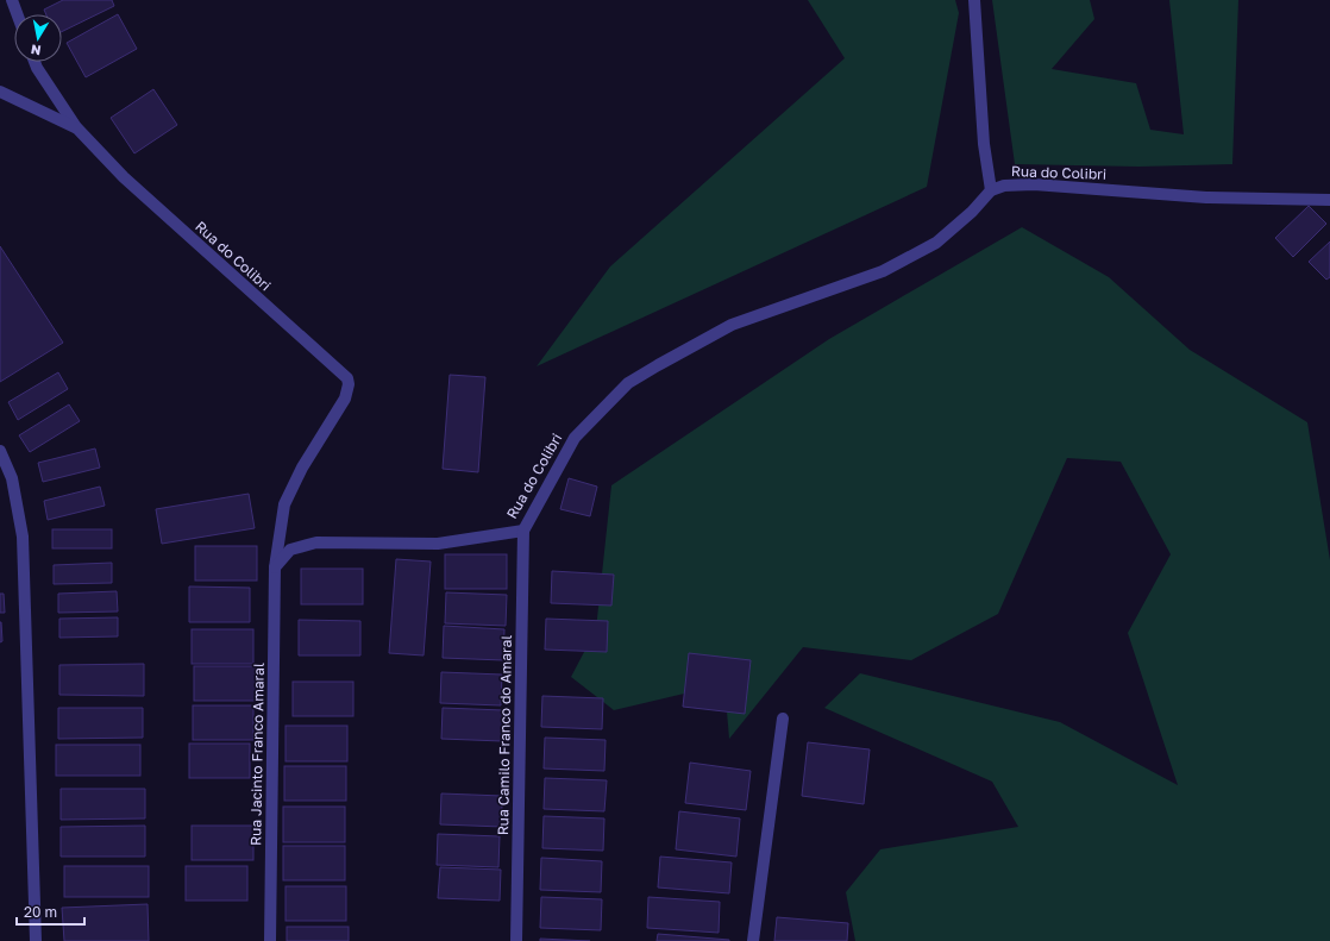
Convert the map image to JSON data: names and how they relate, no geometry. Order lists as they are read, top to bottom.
{
  "streets": {
    "street": ["Rua do Colibri", "Rua Camilo Franco do Amaral", "Rua Jacinto Franco Amaral"]
  },
  "crossings": [
    ["Rua do Colibri", "Rua Camilo Franco do Amaral"],
    ["Rua do Colibri", "Rua Jacinto Franco Amaral"]
  ],
  "scale_bar": "20 m",
  "north": "bottom"
}
